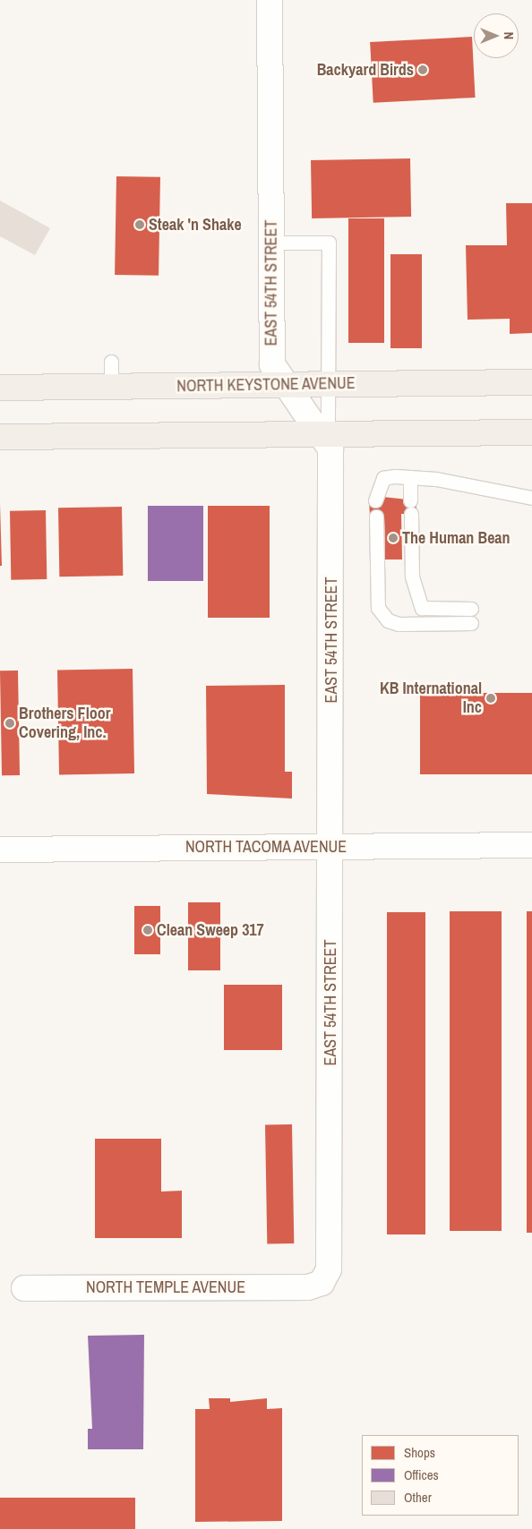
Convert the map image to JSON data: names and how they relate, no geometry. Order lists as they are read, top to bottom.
{
  "streets": {
    "main road": ["NORTH KEYSTONE AVENUE"],
    "street": ["EAST 54TH STREET", "NORTH TACOMA AVENUE", "NORTH TEMPLE AVENUE"]
  },
  "crossings": [
    ["EAST 54TH STREET", "NORTH KEYSTONE AVENUE"],
    ["EAST 54TH STREET", "NORTH TACOMA AVENUE"],
    ["EAST 54TH STREET", "NORTH TEMPLE AVENUE"]
  ],
  "places": [
    "Backyard Birds",
    "Steak 'n Shake",
    "The Human Bean",
    "KB International Inc",
    "Brothers Floor Covering, Inc.",
    "Clean Sweep 317"
  ],
  "legend": ["Shops", "Offices", "Other"],
  "north": "right"
}
